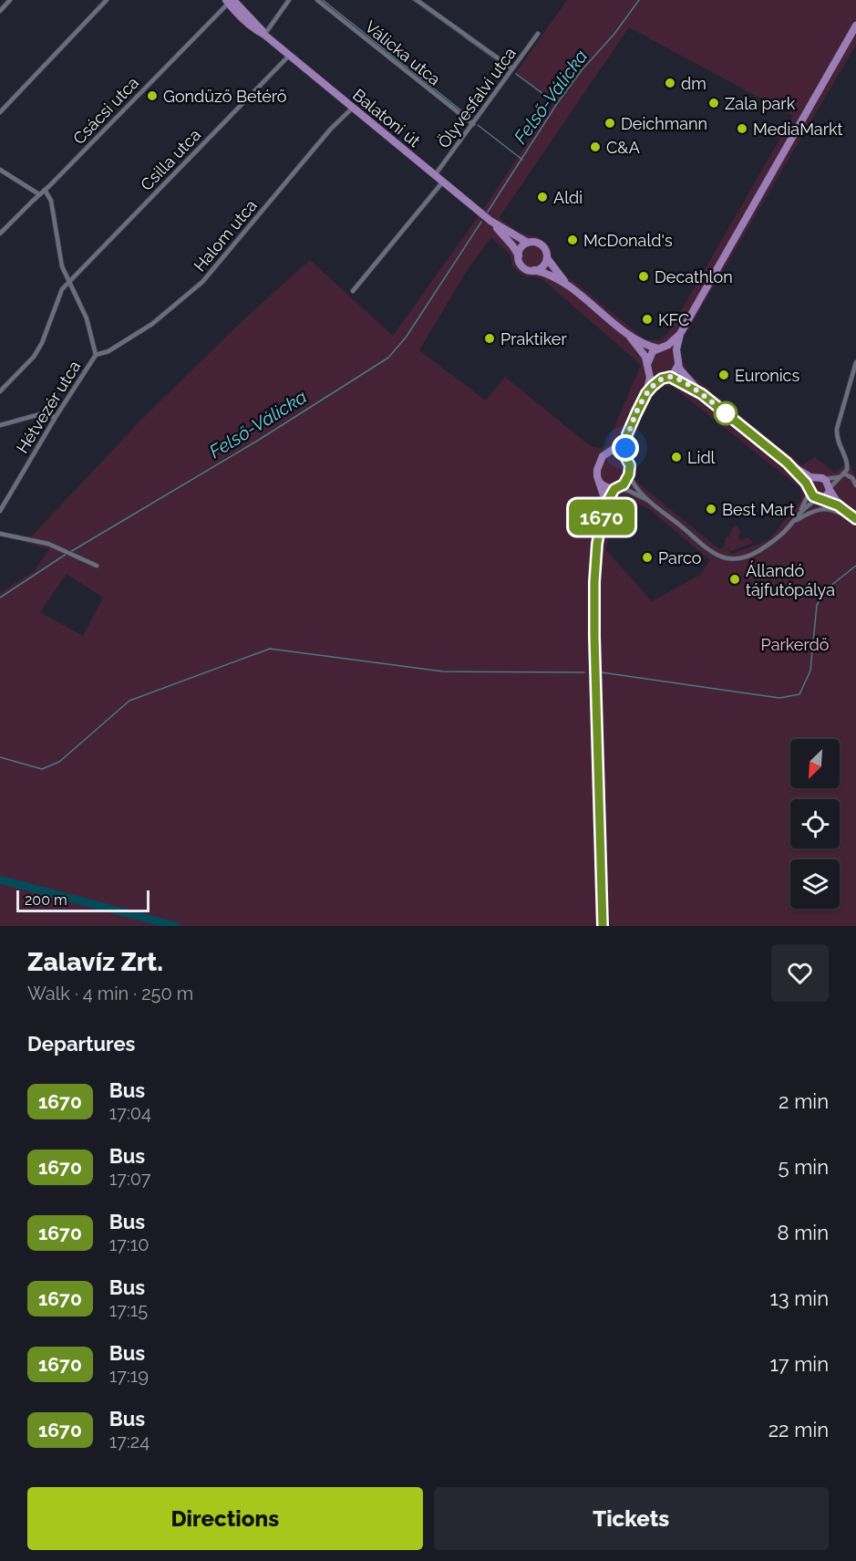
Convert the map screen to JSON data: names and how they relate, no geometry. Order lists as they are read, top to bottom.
{
  "streets": {
    "main road": ["Balatoni út"],
    "street": [
      "Válicka utca",
      "Ölyvesfalvi utca",
      "Csácsi utca",
      "Csilla utca",
      "Halom utca",
      "Hétvezér utca"
    ]
  },
  "crossings": [
    ["Válicka utca", "Ölyvesfalvi utca"],
    ["Ölyvesfalvi utca", "Balatoni út"],
    ["Csácsi utca", "Balatoni út"],
    ["Csácsi utca", "Hétvezér utca"],
    ["Balatoni út", "Csilla utca"],
    ["Balatoni út", "Halom utca"],
    ["Csilla utca", "Hétvezér utca"],
    ["Halom utca", "Hétvezér utca"]
  ],
  "water": ["Felső-Válicka"],
  "parks": ["Parkerdő"],
  "places": [
    "dm",
    "Gondűző Betérő",
    "Zala park",
    "Deichmann",
    "MediaMarkt",
    "C&A",
    "Aldi",
    "McDonald's",
    "Decathlon",
    "KFC",
    "Praktiker",
    "Euronics",
    "Lidl",
    "Best Mart",
    "Parco",
    "Állandó tájfutópálya"
  ],
  "lines": ["bus line 1670"],
  "scale_bar": "200 m",
  "north": "bottom left",
  "page": {
    "on_map": "1670",
    "scale": "200 m",
    "heading": [
      ["Zalavíz Zrt.", "Walk · 4 min · 250 m"],
      "Departures"
    ],
    "list": [
      {
        "mark": "1670",
        "name": "Bus",
        "note": "17:04",
        "value": "2 min"
      },
      {
        "mark": "1670",
        "name": "Bus",
        "note": "17:07",
        "value": "5 min"
      },
      {
        "mark": "1670",
        "name": "Bus",
        "note": "17:10",
        "value": "8 min"
      },
      {
        "mark": "1670",
        "name": "Bus",
        "note": "17:15",
        "value": "13 min"
      },
      {
        "mark": "1670",
        "name": "Bus",
        "note": "17:19",
        "value": "17 min"
      },
      {
        "mark": "1670",
        "name": "Bus",
        "note": "17:24",
        "value": "22 min"
      }
    ],
    "buttons": ["Directions", "Tickets"]
  }
}
